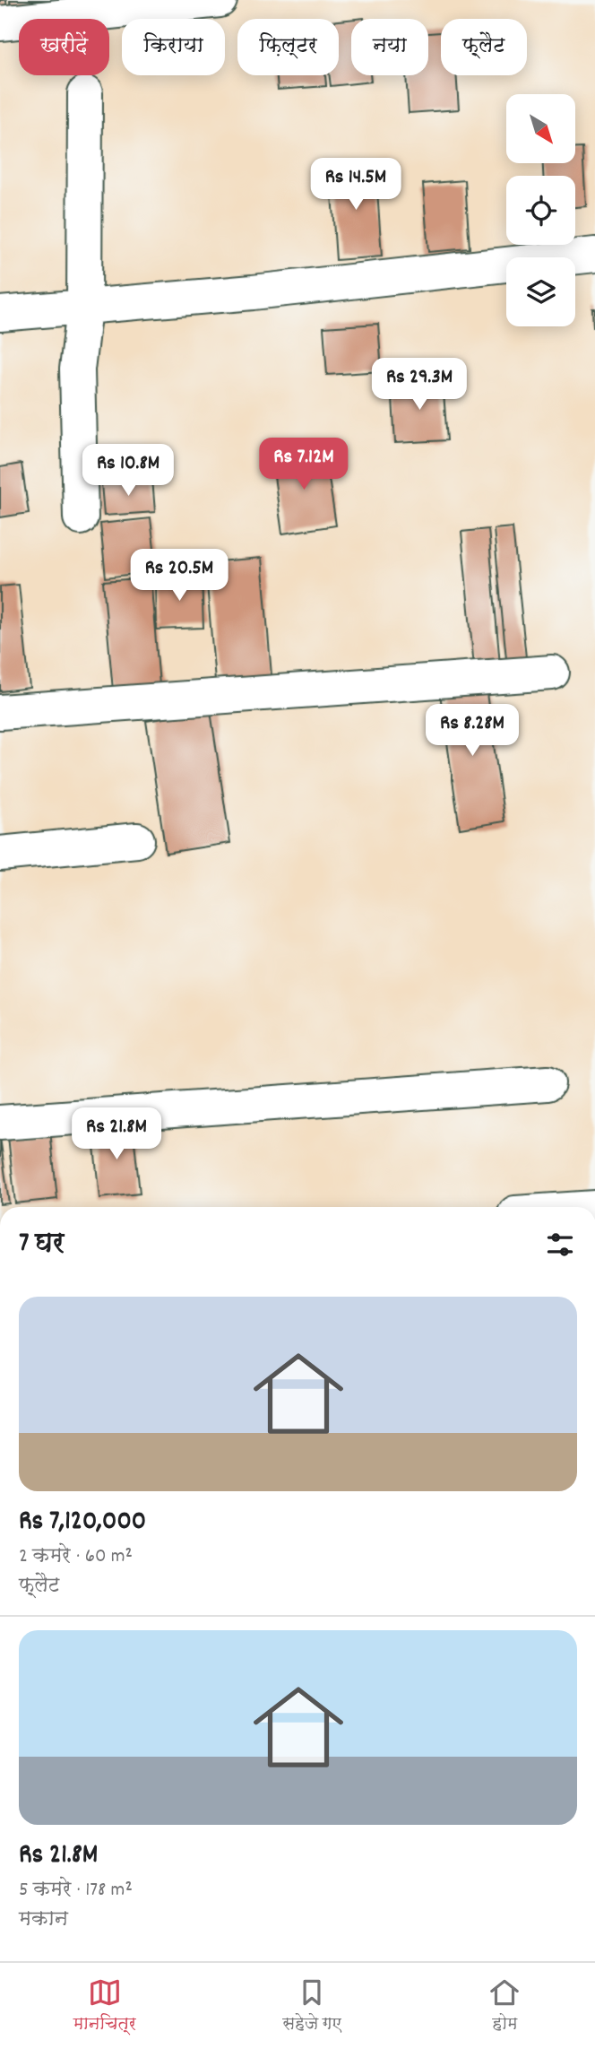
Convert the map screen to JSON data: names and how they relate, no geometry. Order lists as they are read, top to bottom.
{
  "north": "bottom right",
  "page": {
    "chip": [
      "खरीदें",
      "किराया",
      "फ़िल्टर",
      "नया",
      "फ़्लैट"
    ],
    "price": [
      "Rs 14.5M",
      "Rs 29.3M",
      "Rs 7.12M",
      "Rs 10.8M",
      "Rs 20.5M",
      "Rs 8.28M",
      "Rs 21.8M"
    ],
    "heading": "7 घर",
    "list": [
      {
        "name": "Rs 7,120,000",
        "note": "2 कमरे · 60 m² · फ़्लैट"
      },
      {
        "name": "Rs 21.8M",
        "note": "5 कमरे · 178 m² · मकान"
      }
    ],
    "tabs": ["मानचित्र", "सहेजे गए", "होम"]
  }
}
